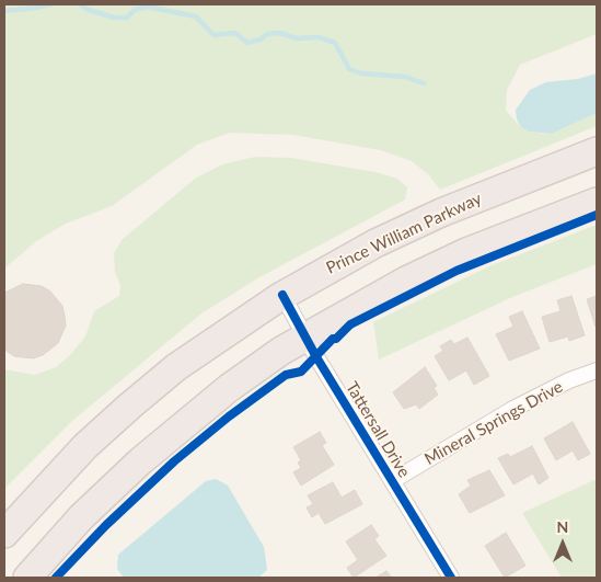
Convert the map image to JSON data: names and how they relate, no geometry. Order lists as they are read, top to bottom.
{
  "streets": {
    "highway": ["Prince William Parkway"],
    "street": ["Mineral Springs Drive", "Tattersall Drive"]
  },
  "crossings": [
    ["Prince William Parkway", "Tattersall Drive"],
    ["Mineral Springs Drive", "Tattersall Drive"]
  ],
  "north": "top"
}
